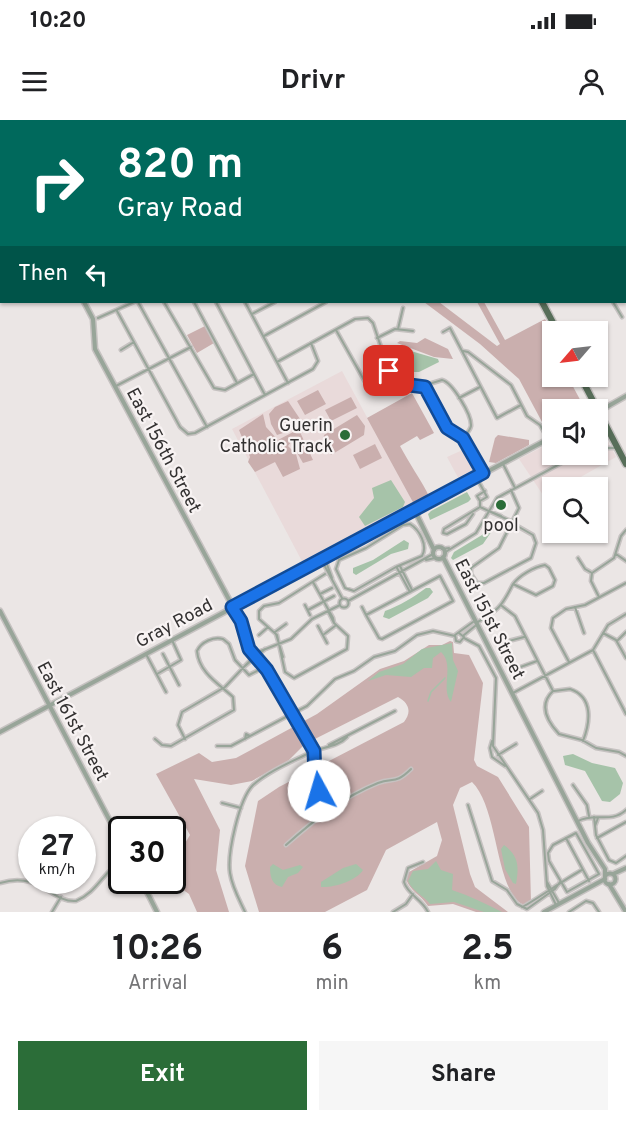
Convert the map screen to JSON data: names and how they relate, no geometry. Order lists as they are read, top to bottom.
{
  "streets": {
    "street": [
      "East 156th Street",
      "East 151st Street",
      "Gray Road",
      "East 161st Street"
    ]
  },
  "crossings": [
    ["East 156th Street", "Gray Road"],
    ["East 151st Street", "Gray Road"],
    ["Gray Road", "East 161st Street"]
  ],
  "places": ["Guerin Catholic Track", "pool"],
  "north": "bottom left",
  "page": {
    "status": "10:20",
    "header": "Drivr",
    "turn": ["820 m", "Gray Road"],
    "then": "Then",
    "speed": "27 km/h",
    "limit": "30",
    "eta": [
      "10:26",
      "Arrival",
      "6",
      "min",
      "2.5",
      "km"
    ],
    "buttons": ["Exit", "Share"]
  }
}
